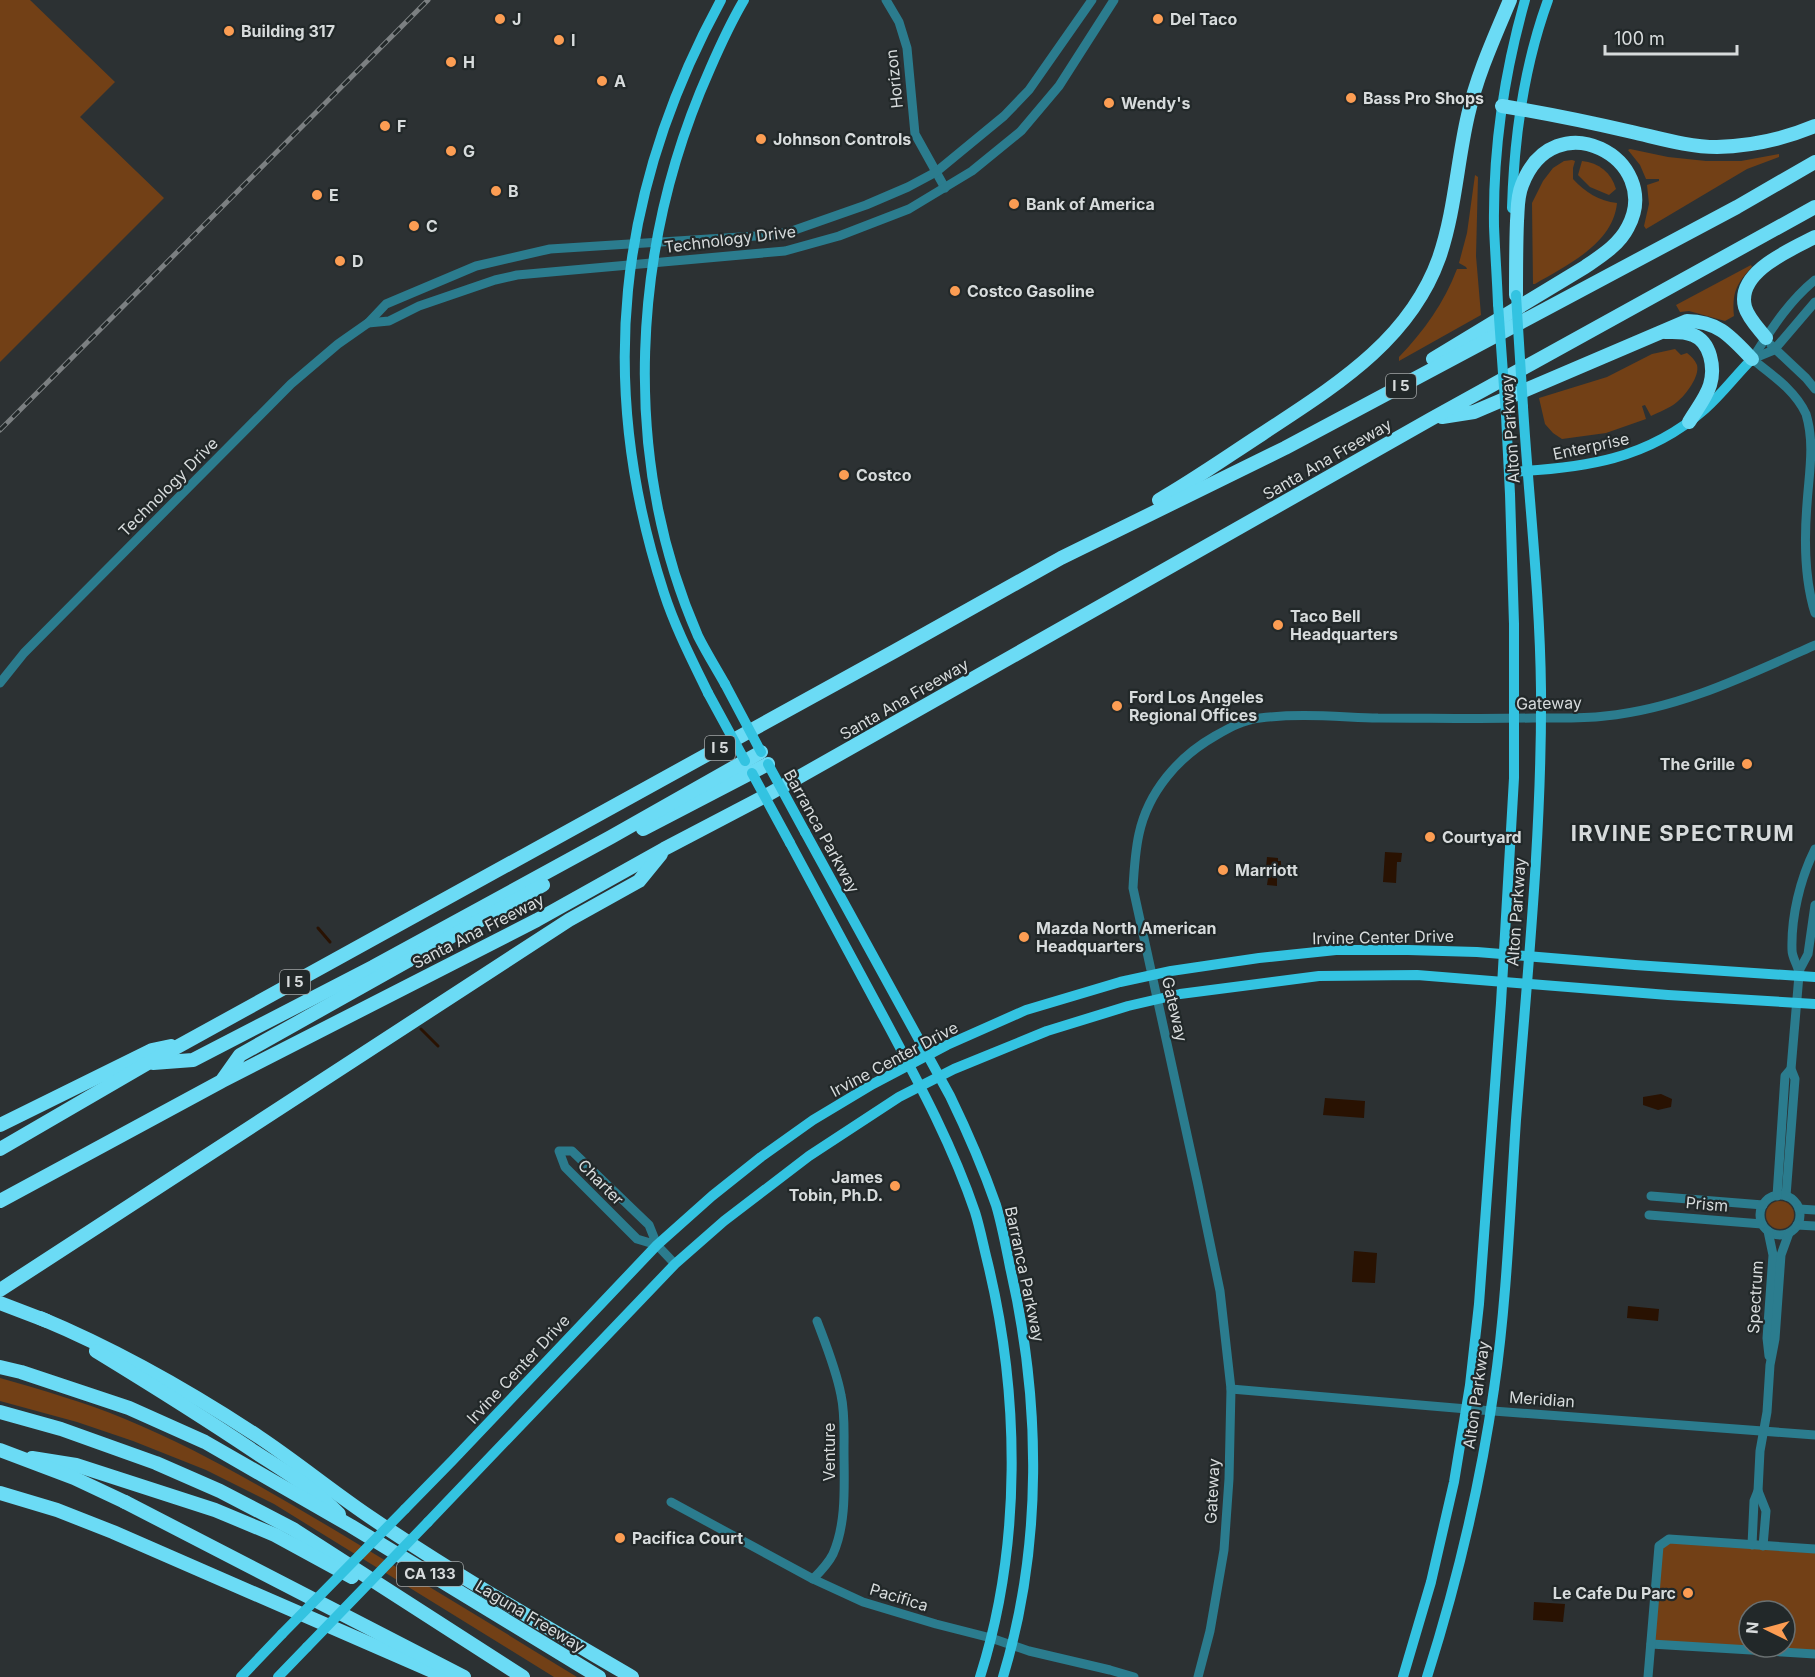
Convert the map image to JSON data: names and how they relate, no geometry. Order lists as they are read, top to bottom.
{
  "streets": {
    "highway": [
      "I 5",
      "Santa Ana Freeway",
      "CA 133",
      "Laguna Freeway"
    ],
    "main road": [
      "Alton Parkway",
      "Enterprise",
      "Barranca Parkway",
      "Irvine Center Drive"
    ],
    "street": [
      "Horizon",
      "Technology Drive",
      "Gateway",
      "Charter",
      "Prism",
      "Spectrum",
      "Meridian",
      "Venture",
      "Pacifica"
    ]
  },
  "crossings": [
    ["Horizon", "Technology Drive"],
    ["Technology Drive", "Barranca Parkway"],
    ["Alton Parkway", "Enterprise"],
    ["Alton Parkway", "Gateway"],
    ["Alton Parkway", "Irvine Center Drive"],
    ["Alton Parkway", "Meridian"],
    ["Gateway", "Irvine Center Drive"],
    ["Gateway", "Meridian"],
    ["Barranca Parkway", "Irvine Center Drive"],
    ["Barranca Parkway", "Pacifica"],
    ["Irvine Center Drive", "Charter"],
    ["Prism", "Spectrum"],
    ["Spectrum", "Meridian"],
    ["Venture", "Pacifica"]
  ],
  "districts": ["IRVINE SPECTRUM"],
  "places": [
    "J",
    "Del Taco",
    "Building 317",
    "I",
    "H",
    "A",
    "Bass Pro Shops",
    "Wendy's",
    "F",
    "Johnson Controls",
    "G",
    "B",
    "E",
    "Bank of America",
    "C",
    "D",
    "Costco Gasoline",
    "Costco",
    "Taco Bell Headquarters",
    "Ford Los Angeles Regional Offices",
    "The Grille",
    "Courtyard",
    "Marriott",
    "Mazda North American Headquarters",
    "James Tobin, Ph.D.",
    "Pacifica Court",
    "Le Cafe Du Parc"
  ],
  "scale_bar": "100 m",
  "north": "left"
}
